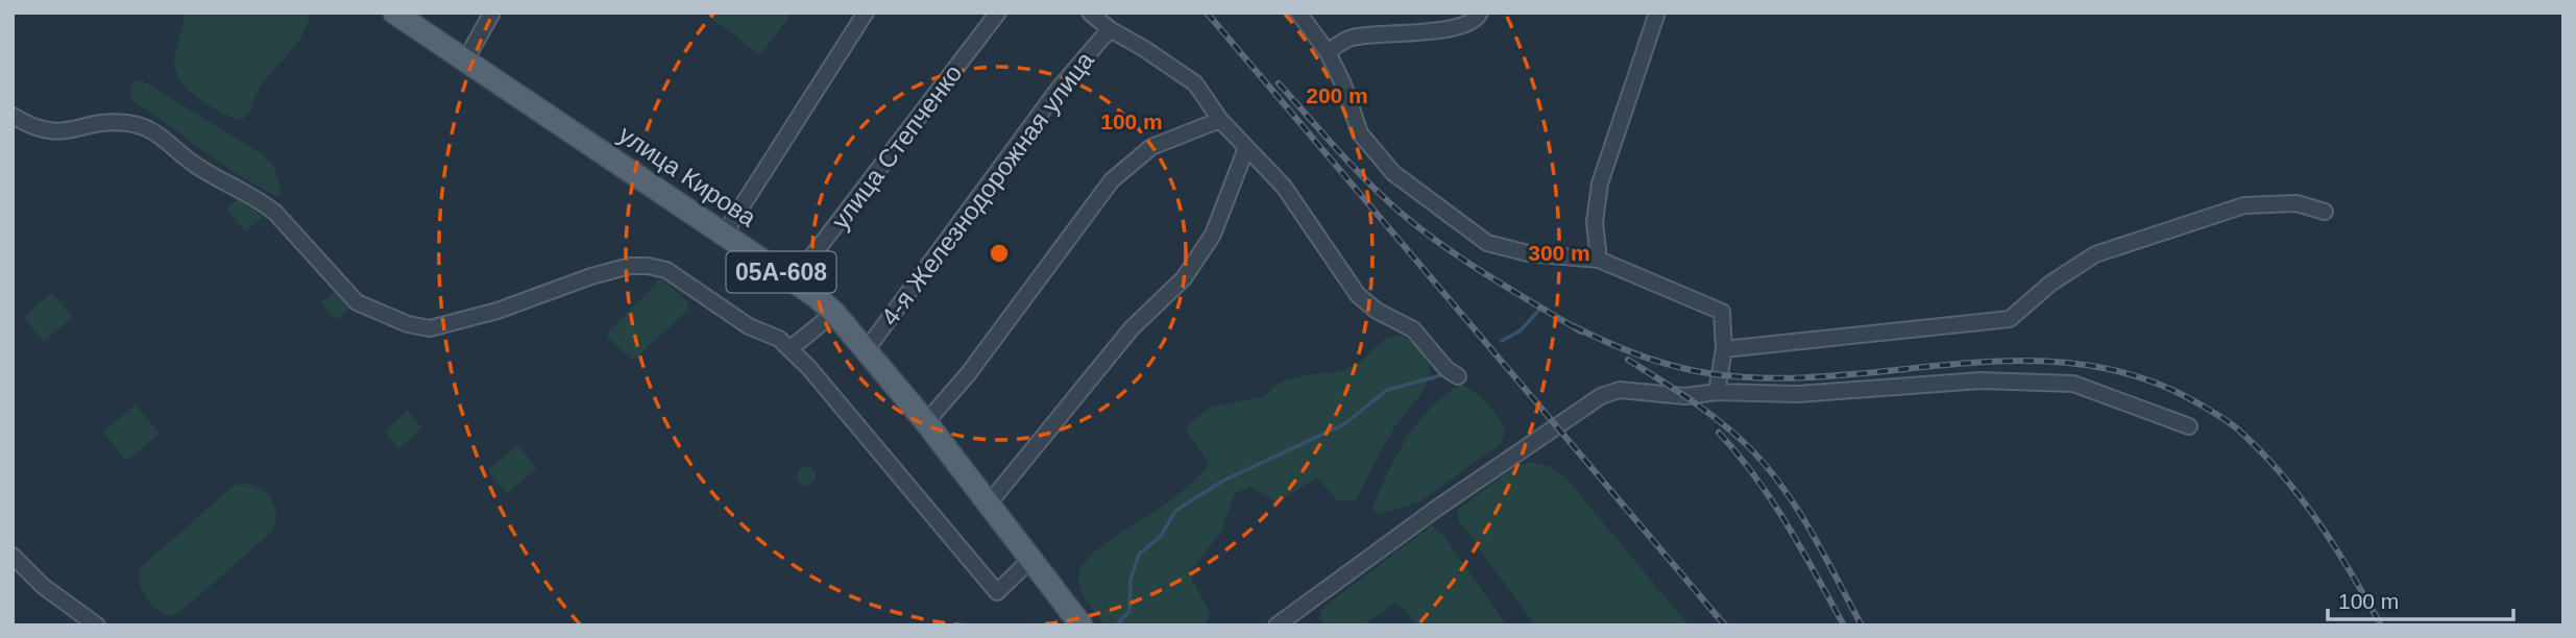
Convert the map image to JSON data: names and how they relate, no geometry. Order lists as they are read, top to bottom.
{
  "streets": {
    "main road": ["улица Кирова", "05А-608"],
    "street": ["улица Степченко", "4-я Железнодорожная улица"]
  },
  "crossings": [
    ["улица Степченко", "улица Кирова"],
    ["улица Кирова", "4-я Железнодорожная улица"]
  ],
  "scale_bar": "100 m",
  "rings": ["200 m", "100 m", "300 m"]
}
